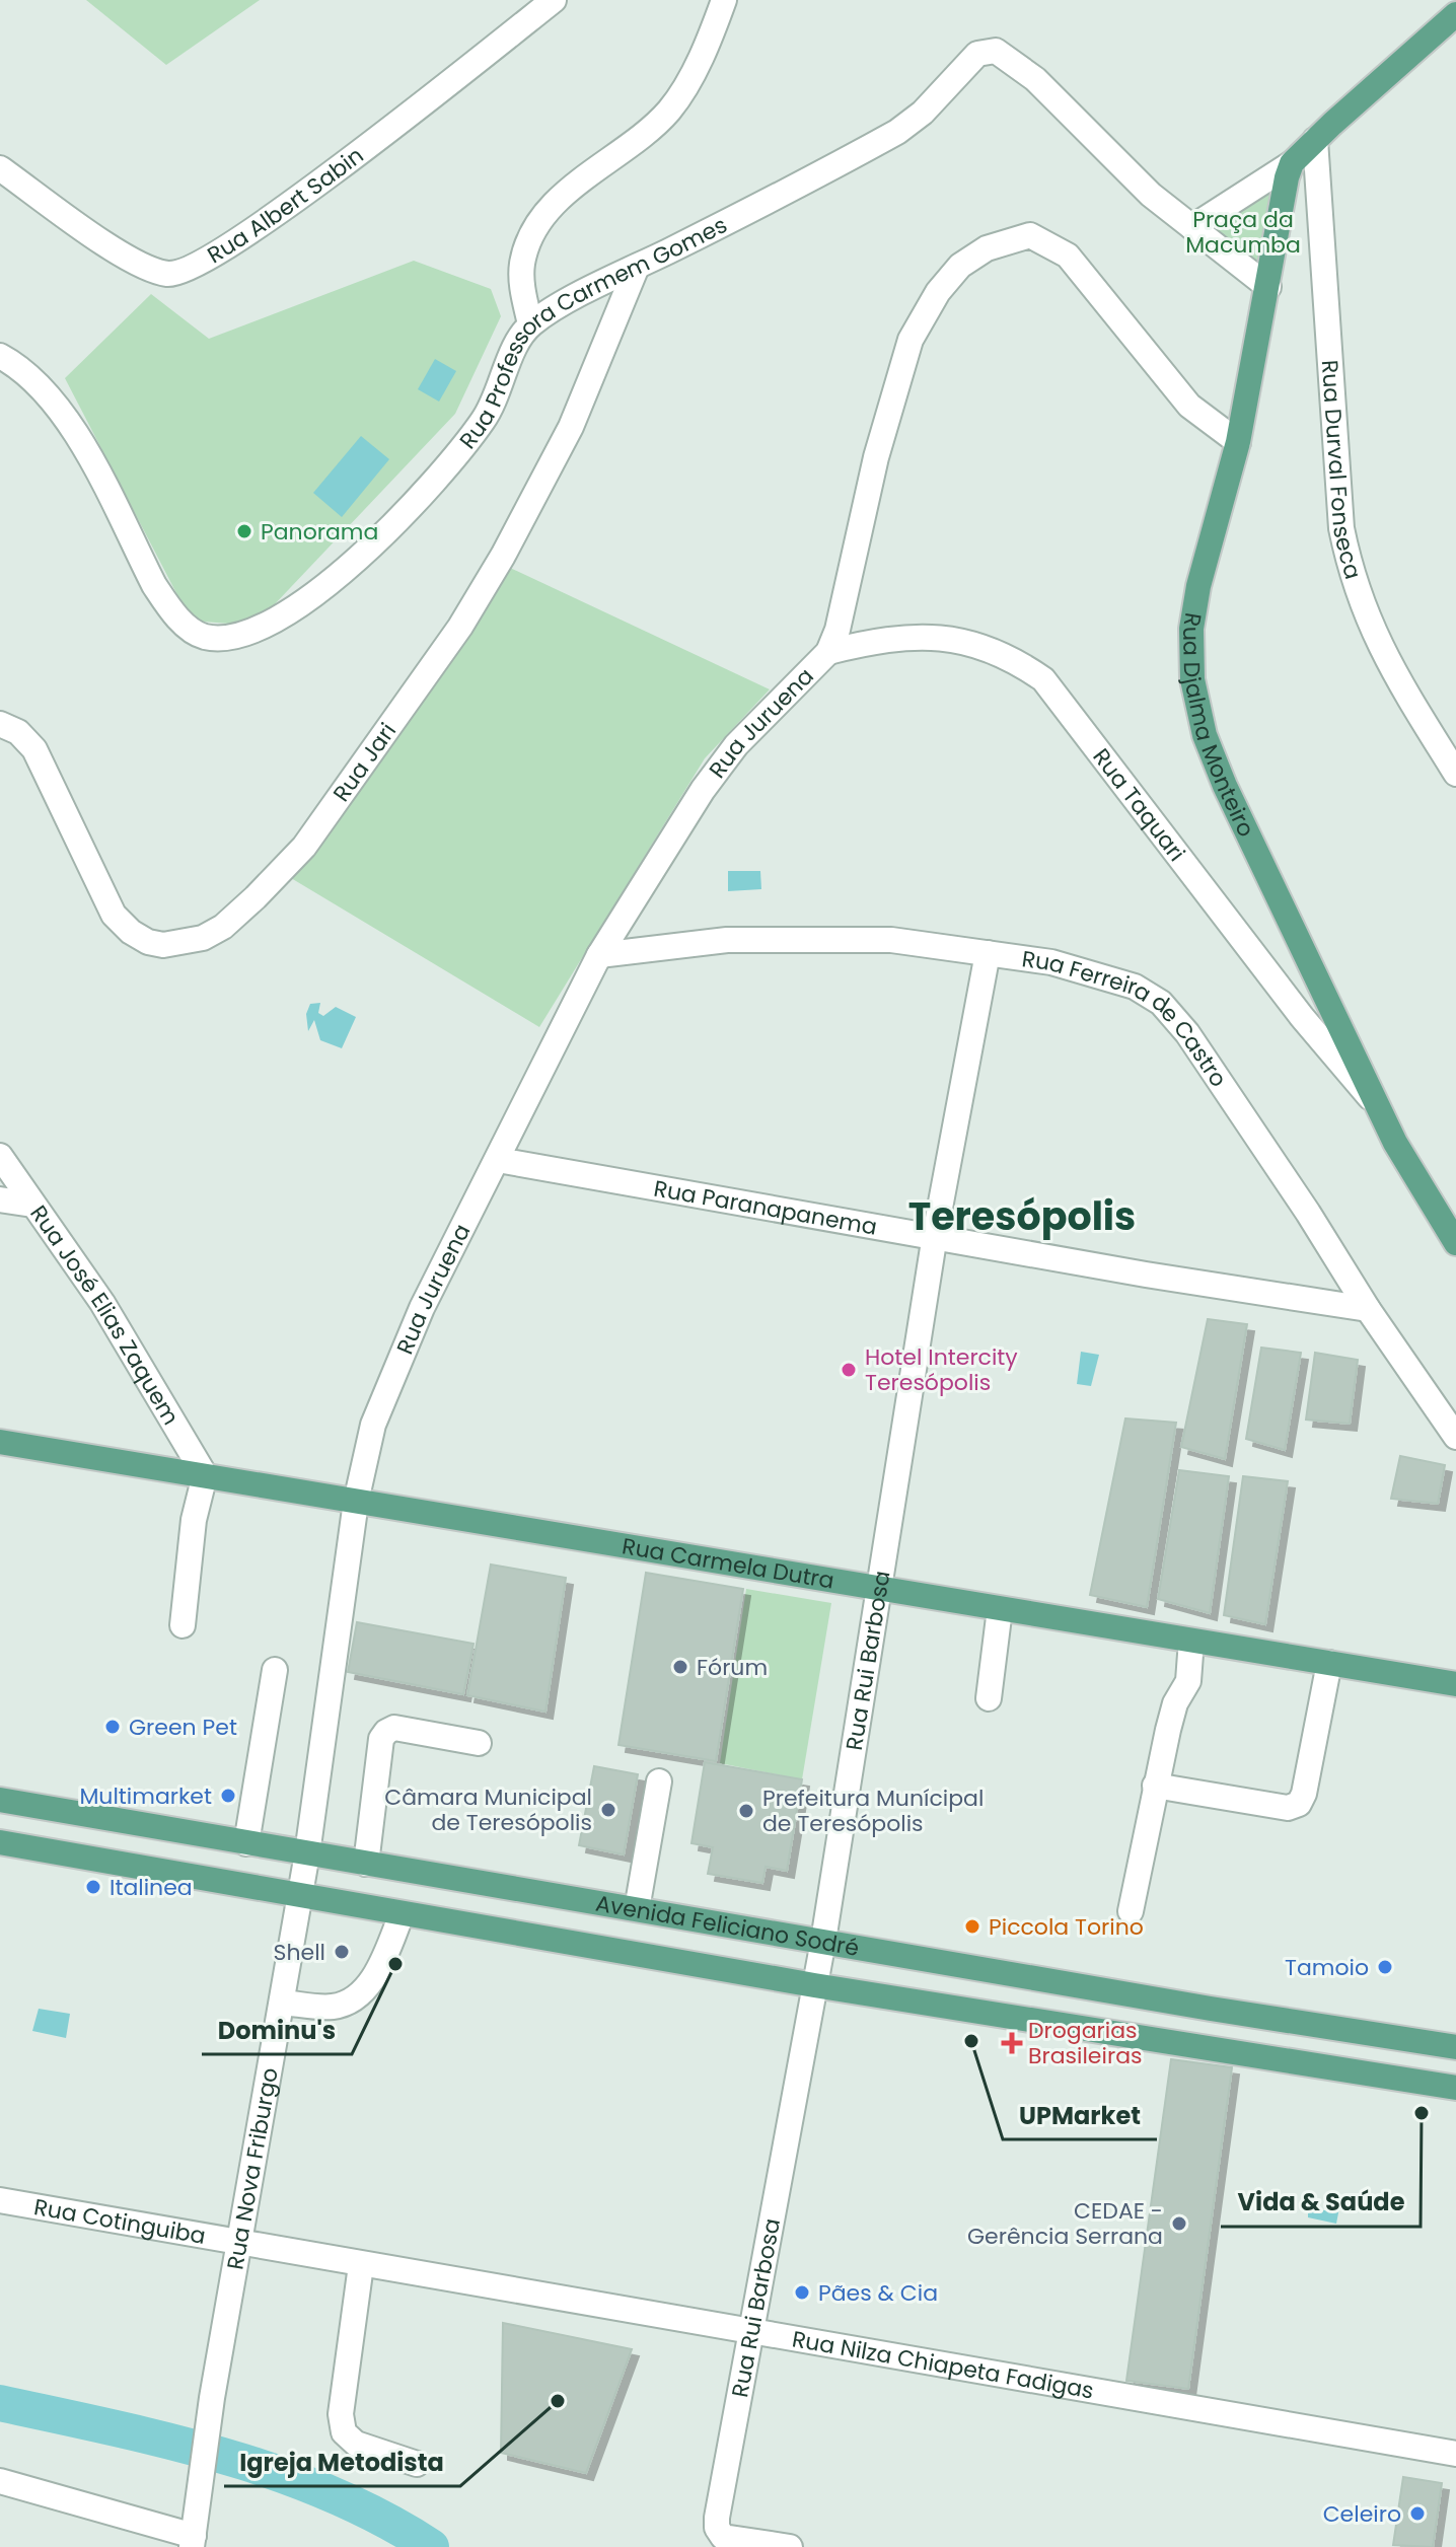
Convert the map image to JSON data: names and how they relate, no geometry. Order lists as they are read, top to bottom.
{
  "streets": {
    "main road": ["Rua Djalma Monteiro", "Rua Carmela Dutra", "Avenida Feliciano Sodré"],
    "street": [
      "Rua Albert Sabin",
      "Rua Professora Carmem Gomes",
      "Rua Durval Fonseca",
      "Rua Juruena",
      "Rua Jari",
      "Rua Taquari",
      "Rua Ferreira de Castro",
      "Rua Paranapanema",
      "Rua José Elias Zaquem",
      "Rua Rui Barbosa",
      "Rua Nova Friburgo",
      "Rua Cotinguiba",
      "Rua Nilza Chiapeta Fadigas"
    ]
  },
  "crossings": [
    ["Rua Professora Carmem Gomes", "Rua Djalma Monteiro"],
    ["Rua Professora Carmem Gomes", "Rua Jari"],
    ["Rua Djalma Monteiro", "Rua Juruena"],
    ["Rua Djalma Monteiro", "Rua Taquari"],
    ["Rua Juruena", "Rua Taquari"],
    ["Rua Juruena", "Rua Ferreira de Castro"],
    ["Rua Juruena", "Rua Paranapanema"],
    ["Rua Juruena", "Rua Carmela Dutra"],
    ["Rua Juruena", "Rua Nova Friburgo"],
    ["Rua Ferreira de Castro", "Rua Paranapanema"],
    ["Rua Ferreira de Castro", "Rua Rui Barbosa"],
    ["Rua Paranapanema", "Rua Rui Barbosa"],
    ["Rua José Elias Zaquem", "Rua Carmela Dutra"],
    ["Rua Carmela Dutra", "Rua Rui Barbosa"],
    ["Rua Carmela Dutra", "Rua Nova Friburgo"],
    ["Rua Rui Barbosa", "Avenida Feliciano Sodré"],
    ["Rua Rui Barbosa", "Rua Nilza Chiapeta Fadigas"],
    ["Avenida Feliciano Sodré", "Rua Nova Friburgo"],
    ["Rua Nova Friburgo", "Rua Cotinguiba"],
    ["Rua Nova Friburgo", "Rua Nilza Chiapeta Fadigas"],
    ["Rua Cotinguiba", "Rua Nilza Chiapeta Fadigas"]
  ],
  "districts": ["Teresópolis"],
  "parks": ["Praça da Macumba"],
  "places": {
    "other": [
      "Panorama",
      "Hotel Intercity Teresópolis",
      "Fórum",
      "Green Pet",
      "Multimarket",
      "Câmara Municipal de Teresópolis",
      "Prefeitura Munícipal de Teresópolis",
      "Italinea",
      "Piccola Torino",
      "Shell",
      "Dominu's",
      "Tamoio",
      "UPMarket",
      "Vida & Saúde",
      "CEDAE - Gerência Serrana",
      "Pães & Cia",
      "Igreja Metodista",
      "Celeiro"
    ],
    "health": ["Drogarias Brasileiras"]
  }
}
